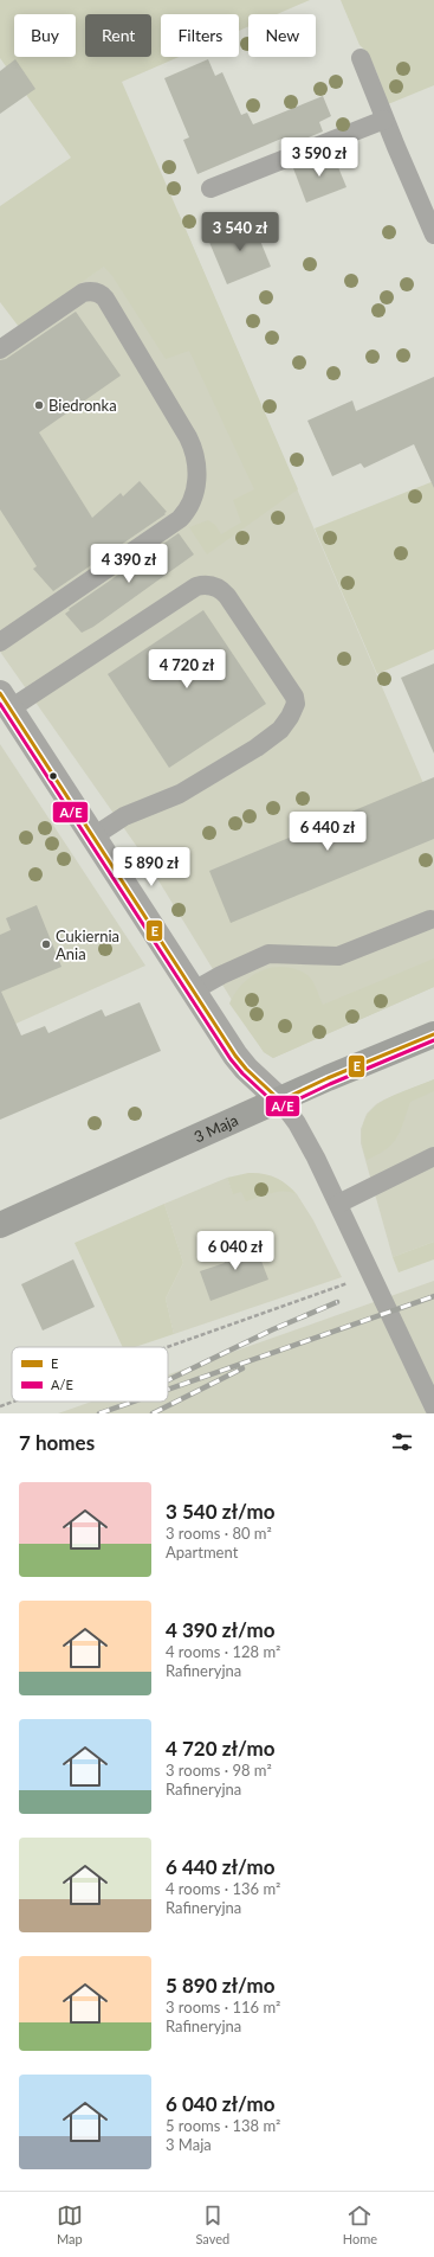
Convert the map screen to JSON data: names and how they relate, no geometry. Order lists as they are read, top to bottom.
{
  "streets": {
    "main road": ["3 Maja"]
  },
  "places": ["Biedronka", "Cukiernia Ania"],
  "lines": ["transit line E", "transit line A/E"],
  "legend": ["E", "A/E"],
  "page": {
    "chip": [
      "Buy",
      "Rent",
      "Filters",
      "New"
    ],
    "price": [
      "3 590 zł",
      "3 540 zł",
      "4 390 zł",
      "4 720 zł",
      "6 440 zł",
      "5 890 zł",
      "6 040 zł"
    ],
    "heading": "7 homes",
    "list": [
      {
        "name": "3 540 zł/mo",
        "note": "3 rooms · 80 m² · Apartment"
      },
      {
        "name": "4 390 zł/mo",
        "note": "4 rooms · 128 m² · Rafineryjna"
      },
      {
        "name": "4 720 zł/mo",
        "note": "3 rooms · 98 m² · Rafineryjna"
      },
      {
        "name": "6 440 zł/mo",
        "note": "4 rooms · 136 m² · Rafineryjna"
      },
      {
        "name": "5 890 zł/mo",
        "note": "3 rooms · 116 m² · Rafineryjna"
      },
      {
        "name": "6 040 zł/mo",
        "note": "5 rooms · 138 m² · 3 Maja"
      }
    ],
    "tabs": ["Map", "Saved", "Home"]
  }
}
